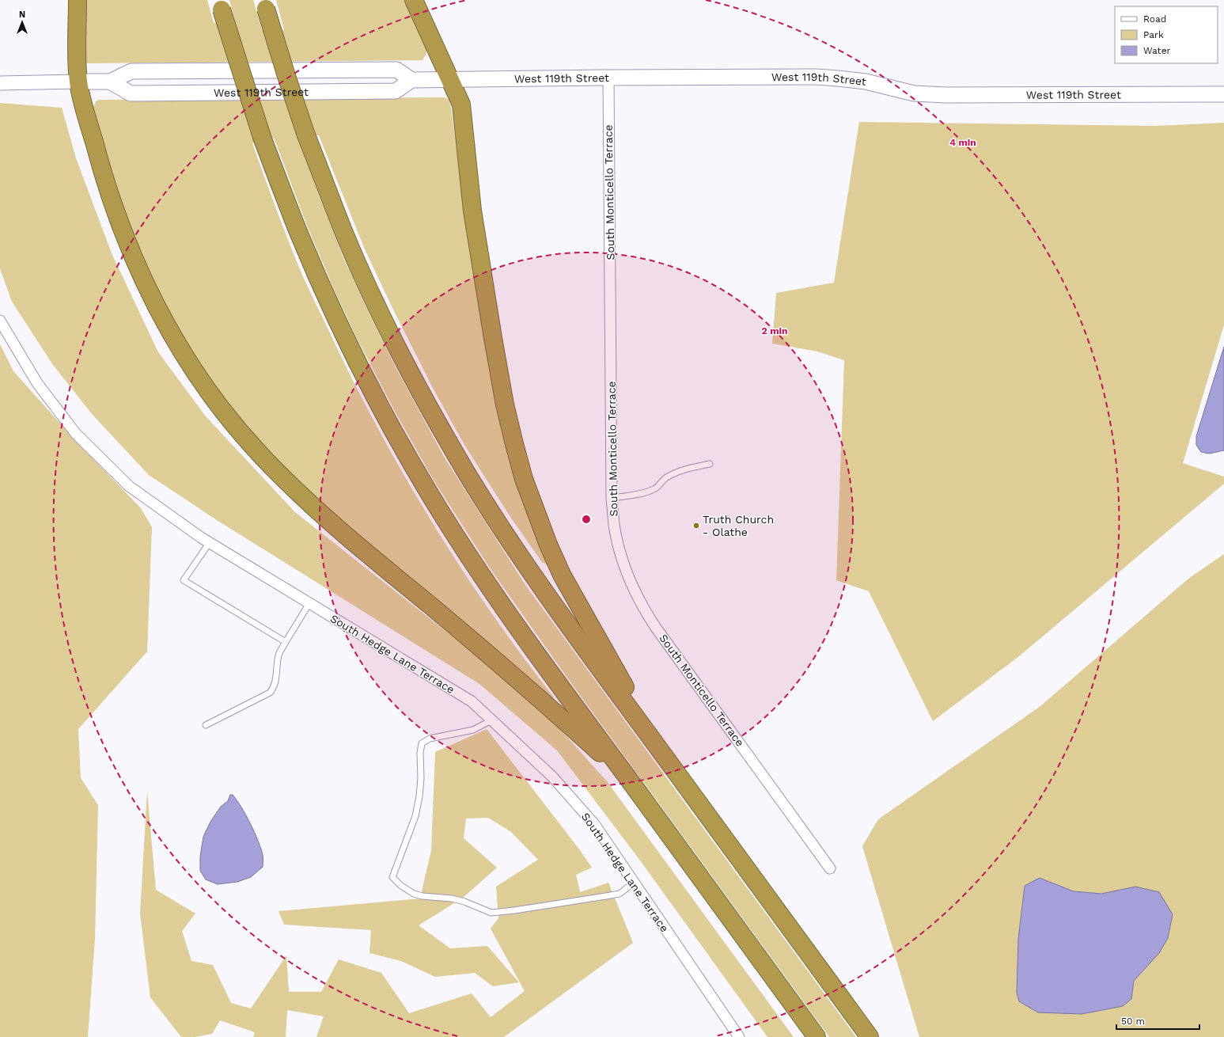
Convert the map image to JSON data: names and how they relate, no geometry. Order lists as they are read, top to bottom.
{
  "streets": {
    "main road": ["West 119th Street"],
    "street": ["South Monticello Terrace", "South Hedge Lane Terrace"]
  },
  "crossings": [
    ["West 119th Street", "South Monticello Terrace"]
  ],
  "places": ["Truth Church - Olathe"],
  "legend": ["Road", "Park", "Water"],
  "scale_bar": "50 m",
  "north": "top",
  "rings": ["4 min", "2 min"]
}
